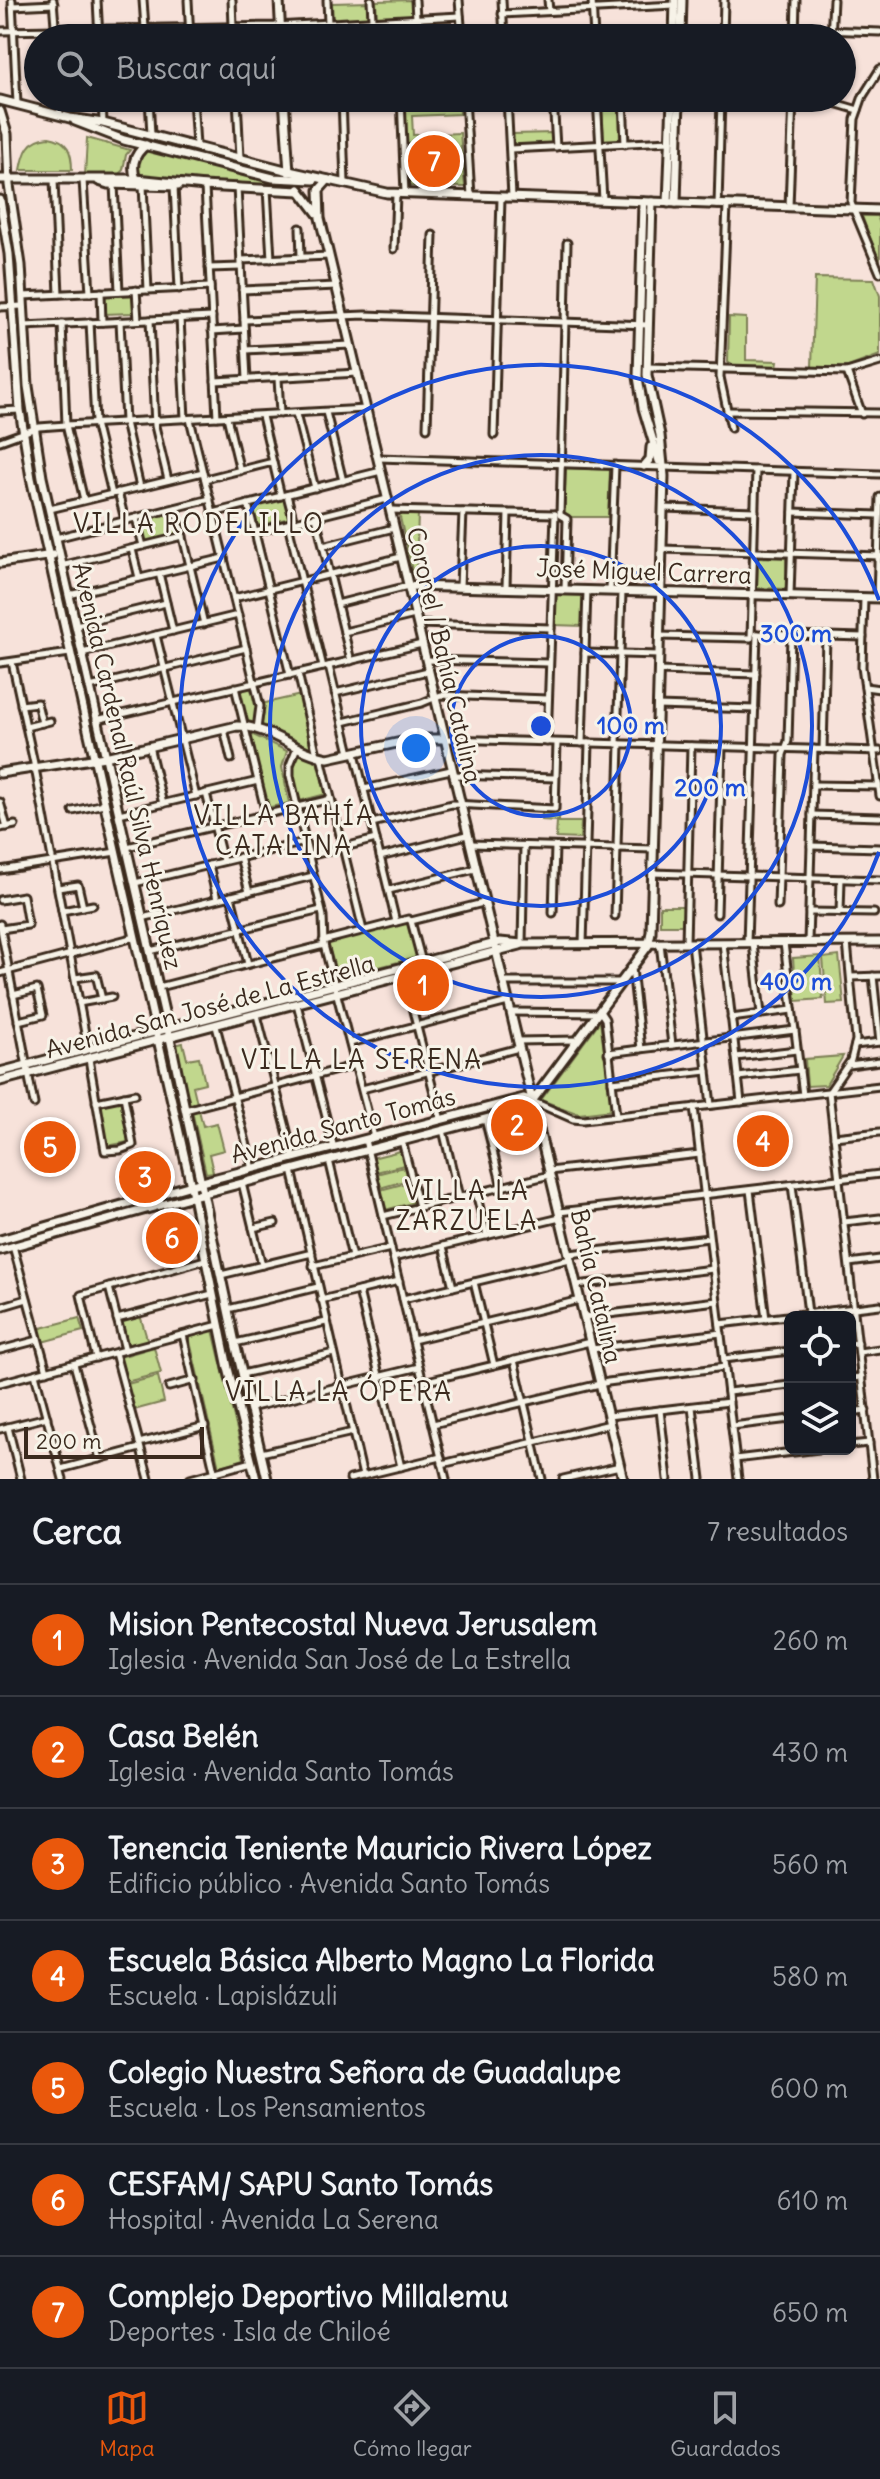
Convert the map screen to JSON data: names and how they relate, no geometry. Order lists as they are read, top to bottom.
{
  "streets": {
    "main road": [
      "José Miguel Carrera",
      "Coronel / Bahía Catalina",
      "Avenida Cardenal Raúl Silva Henríquez",
      "Avenida San José de La Estrella",
      "Avenida Santo Tomás",
      "Bahía Catalina"
    ]
  },
  "crossings": [
    ["José Miguel Carrera", "Coronel / Bahía Catalina"],
    ["Coronel / Bahía Catalina", "Avenida San José de La Estrella"],
    ["Coronel / Bahía Catalina", "Avenida Santo Tomás"],
    ["Coronel / Bahía Catalina", "Bahía Catalina"],
    ["Avenida Cardenal Raúl Silva Henríquez", "Avenida San José de La Estrella"],
    ["Avenida Cardenal Raúl Silva Henríquez", "Avenida Santo Tomás"],
    ["Avenida Santo Tomás", "Bahía Catalina"]
  ],
  "districts": [
    "VILLA RODELILLO",
    "VILLA BAHÍA CATALINA",
    "VILLA LA SERENA",
    "VILLA LA ZARZUELA",
    "VILLA LA ÓPERA"
  ],
  "scale_bar": "200 m",
  "page": {
    "search": "Buscar aquí",
    "pins": [
      "7",
      "1",
      "2",
      "4",
      "5",
      "3",
      "6"
    ],
    "scale": "200 m",
    "heading": ["Cerca", "7 resultados"],
    "list": [
      {
        "mark": "1",
        "name": "Mision Pentecostal Nueva Jerusalem",
        "note": "Iglesia · Avenida San José de La Estrella",
        "value": "260 m"
      },
      {
        "mark": "2",
        "name": "Casa Belén",
        "note": "Iglesia · Avenida Santo Tomás",
        "value": "430 m"
      },
      {
        "mark": "3",
        "name": "Tenencia Teniente Mauricio Rivera López",
        "note": "Edificio público · Avenida Santo Tomás",
        "value": "560 m"
      },
      {
        "mark": "4",
        "name": "Escuela Básica Alberto Magno La Florida",
        "note": "Escuela · Lapislázuli",
        "value": "580 m"
      },
      {
        "mark": "5",
        "name": "Colegio Nuestra Señora de Guadalupe",
        "note": "Escuela · Los Pensamientos",
        "value": "600 m"
      },
      {
        "mark": "6",
        "name": "CESFAM/ SAPU Santo Tomás",
        "note": "Hospital · Avenida La Serena",
        "value": "610 m"
      },
      {
        "mark": "7",
        "name": "Complejo Deportivo Millalemu",
        "note": "Deportes · Isla de Chiloé",
        "value": "650 m"
      }
    ],
    "nav": ["Mapa", "Cómo llegar", "Guardados"]
  },
  "rings": [
    "300 m",
    "100 m",
    "200 m",
    "400 m"
  ]
}
